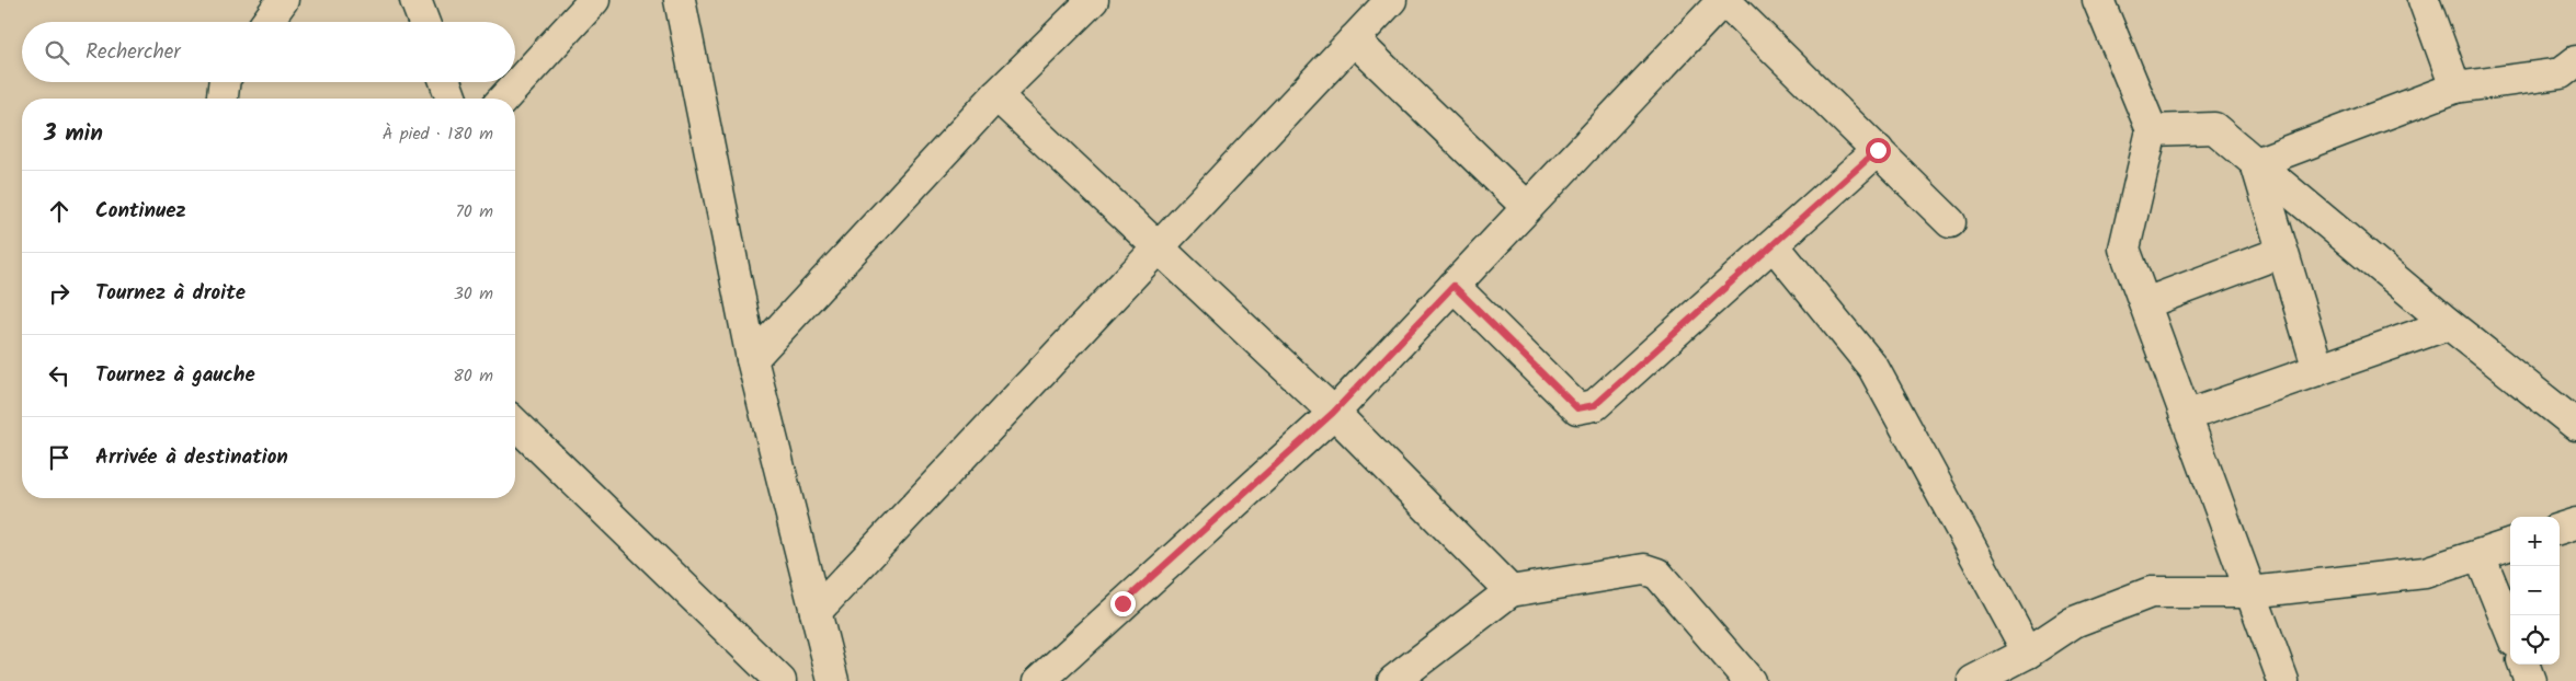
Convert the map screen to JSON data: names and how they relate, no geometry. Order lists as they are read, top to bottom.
{
  "page": {
    "search": "Rechercher",
    "heading": ["3 min", "À pied · 180 m"],
    "list": [
      ["Continuez", "70 m"],
      ["Tournez à droite", "30 m"],
      ["Tournez à gauche", "80 m"],
      "Arrivée à destination"
    ],
    "map_buttons": ["+", "−"]
  }
}
